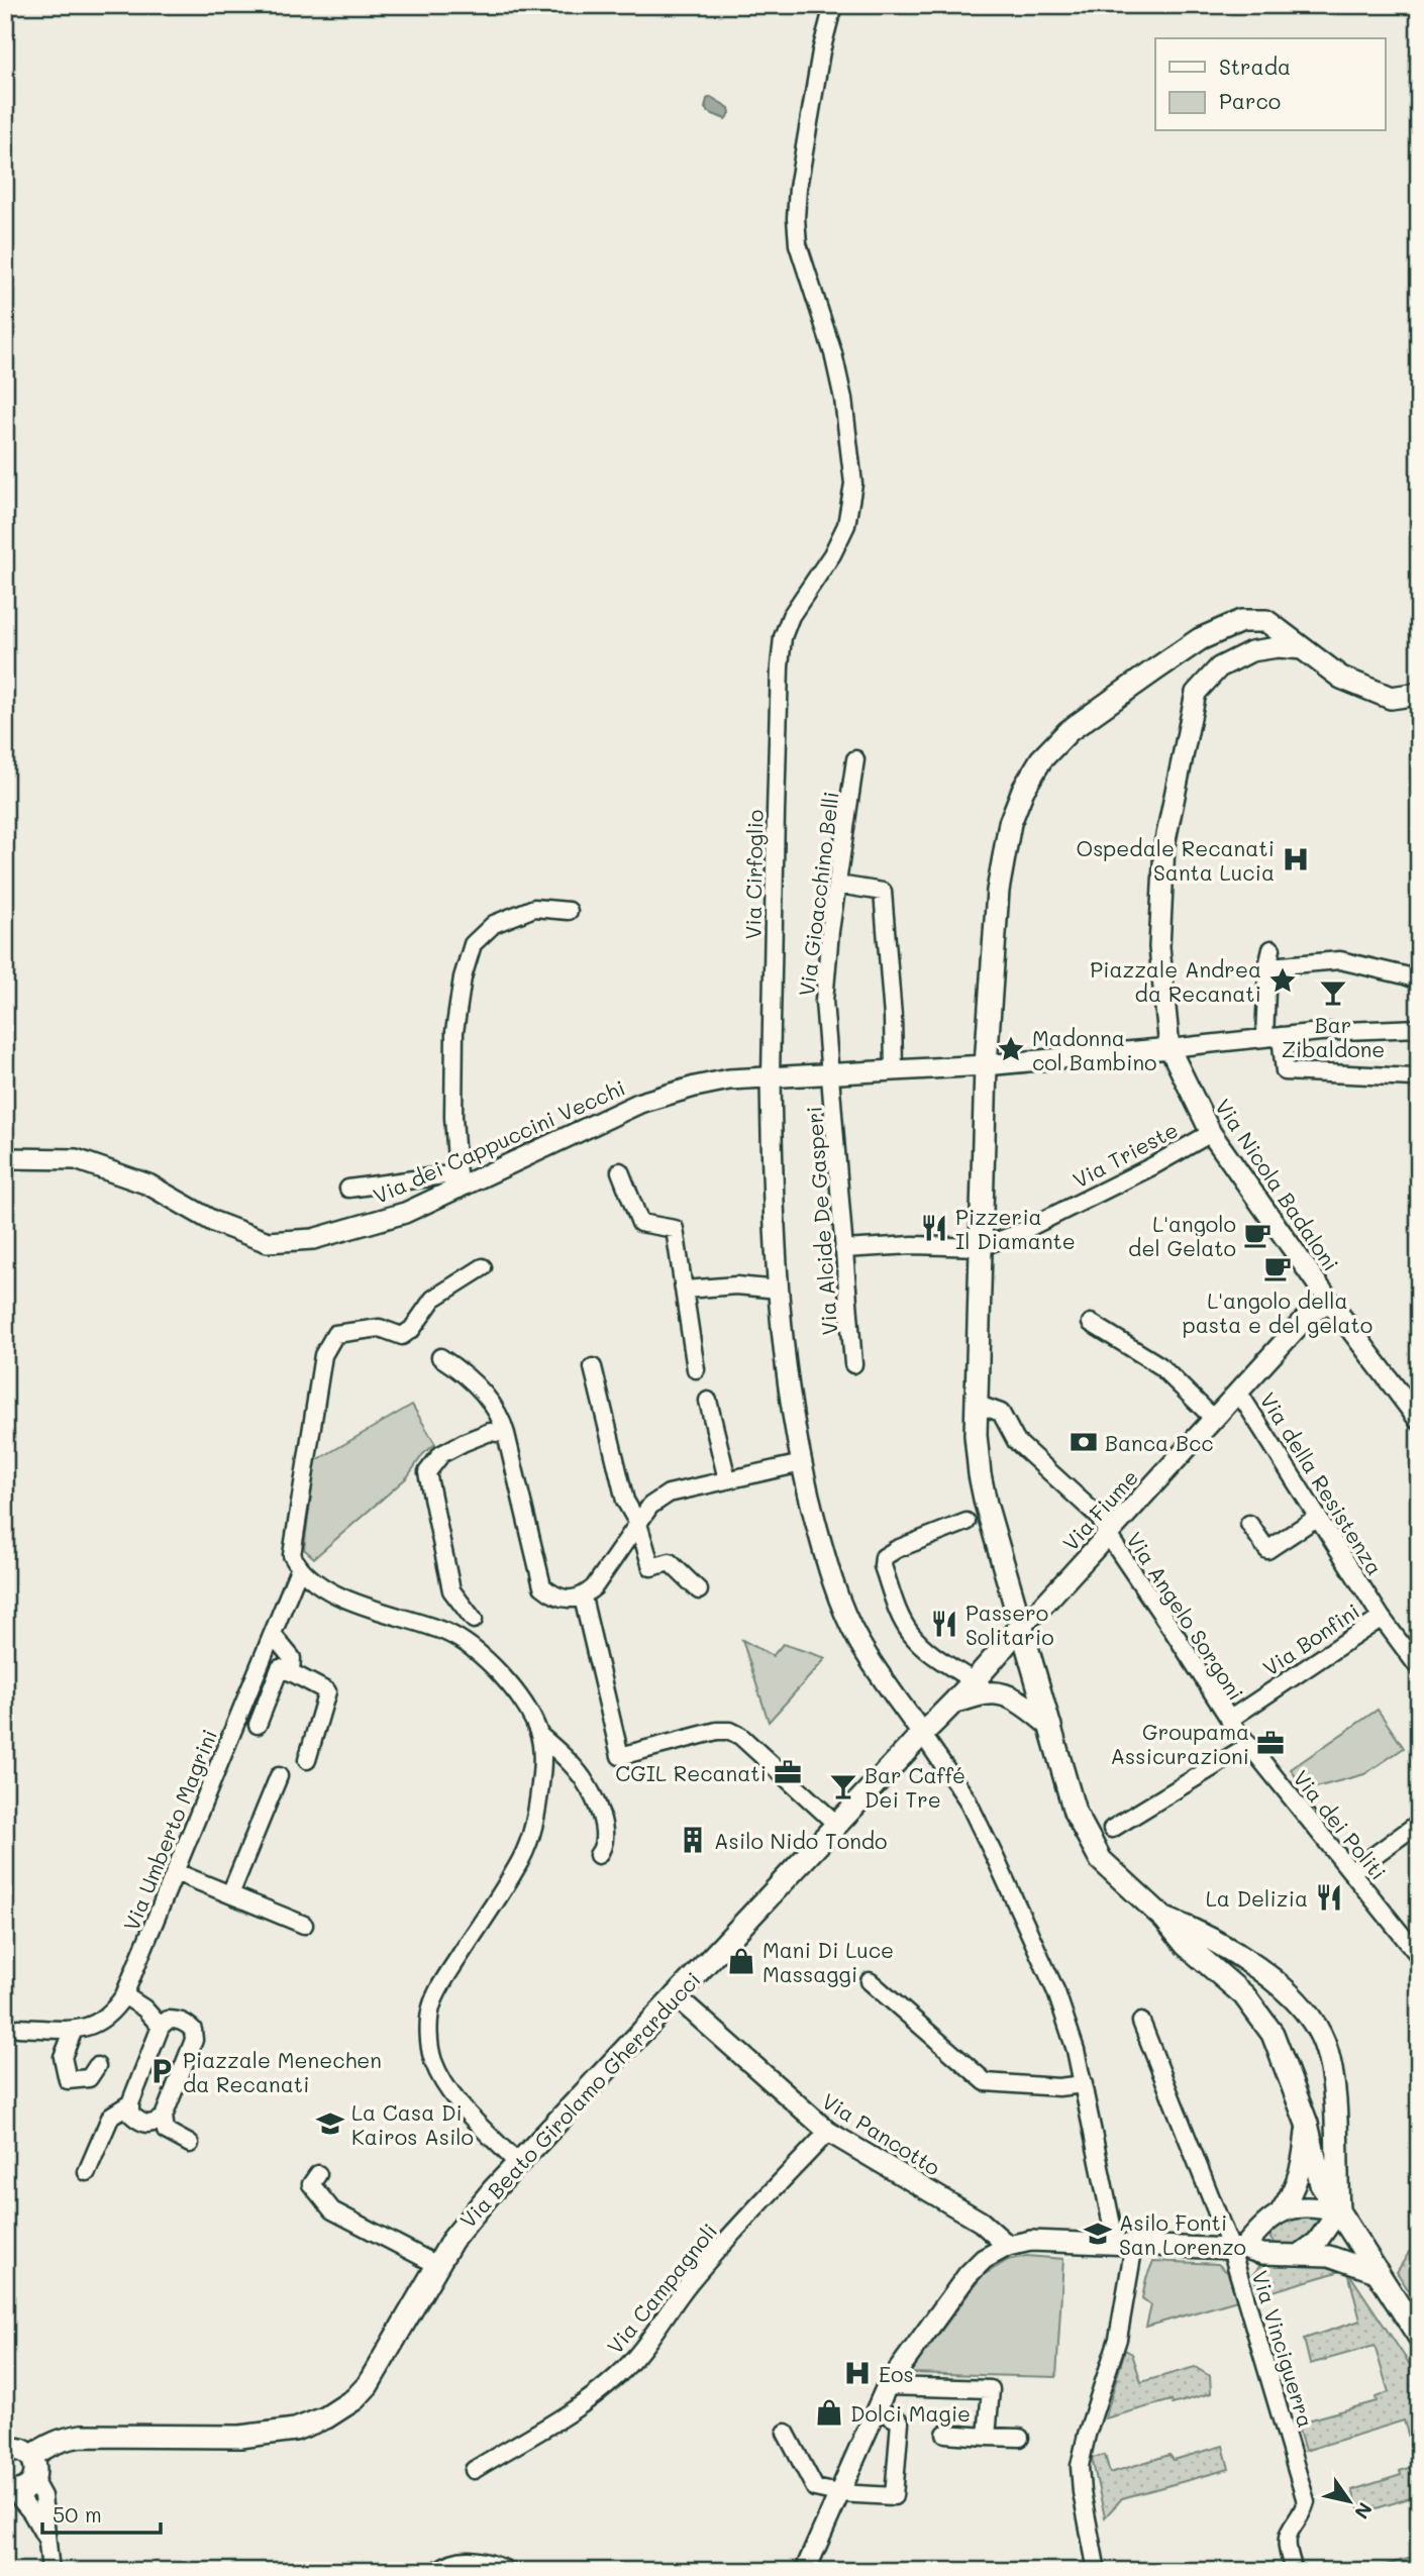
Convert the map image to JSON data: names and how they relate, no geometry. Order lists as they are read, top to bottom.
{
  "streets": {
    "main road": ["Via Beato Girolamo Gherarducci"],
    "street": [
      "Via Cirfoglio",
      "Via Gioacchino Belli",
      "Via dei Cappuccini Vecchi",
      "Via Trieste",
      "Via Nicola Badaloni",
      "Via Alcide De Gasperi",
      "Via della Resistenza",
      "Via Fiume",
      "Via Angelo Sorgoni",
      "Via Bonfini",
      "Via dei Politi",
      "Via Umberto Magrini",
      "Via Pancotto",
      "Via Campagnoli",
      "Via Vinciguerra"
    ]
  },
  "crossings": [
    ["Via Cirfoglio", "Via dei Cappuccini Vecchi"],
    ["Via Gioacchino Belli", "Via dei Cappuccini Vecchi"],
    ["Via Gioacchino Belli", "Via Alcide De Gasperi"],
    ["Via dei Cappuccini Vecchi", "Via Nicola Badaloni"],
    ["Via dei Cappuccini Vecchi", "Via Alcide De Gasperi"],
    ["Via Trieste", "Via Nicola Badaloni"],
    ["Via Nicola Badaloni", "Via Fiume"],
    ["Via della Resistenza", "Via Fiume"],
    ["Via della Resistenza", "Via Bonfini"],
    ["Via Fiume", "Via Angelo Sorgoni"],
    ["Via Angelo Sorgoni", "Via Bonfini"],
    ["Via Angelo Sorgoni", "Via dei Politi"],
    ["Via Bonfini", "Via dei Politi"],
    ["Via Beato Girolamo Gherarducci", "Via Pancotto"],
    ["Via Pancotto", "Via Campagnoli"]
  ],
  "places": {
    "hospital": ["Ospedale Recanati Santa Lucia", "Eos"],
    "place": ["Piazzale Andrea da Recanati", "Madonna col Bambino"],
    "bar": ["Bar Zibaldone", "Bar Caffé Dei Tre"],
    "restaurant": ["Pizzeria Il Diamante", "Passero Solitario", "La Delizia"],
    "cafe": ["L'angolo del Gelato", "L'angolo della pasta e del gelato"],
    "bank": ["Banca Bcc"],
    "office": ["Groupama Assicurazioni", "CGIL Recanati"],
    "building": ["Asilo Nido Tondo"],
    "shop": ["Mani Di Luce Massaggi", "Dolci Magie"],
    "parking": ["Piazzale Menechen da Recanati"],
    "school or university": ["La Casa Di Kairos Asilo", "Asilo Fonti San Lorenzo"]
  },
  "legend": ["Strada", "Parco"],
  "scale_bar": "50 m",
  "north": "bottom right"
}
